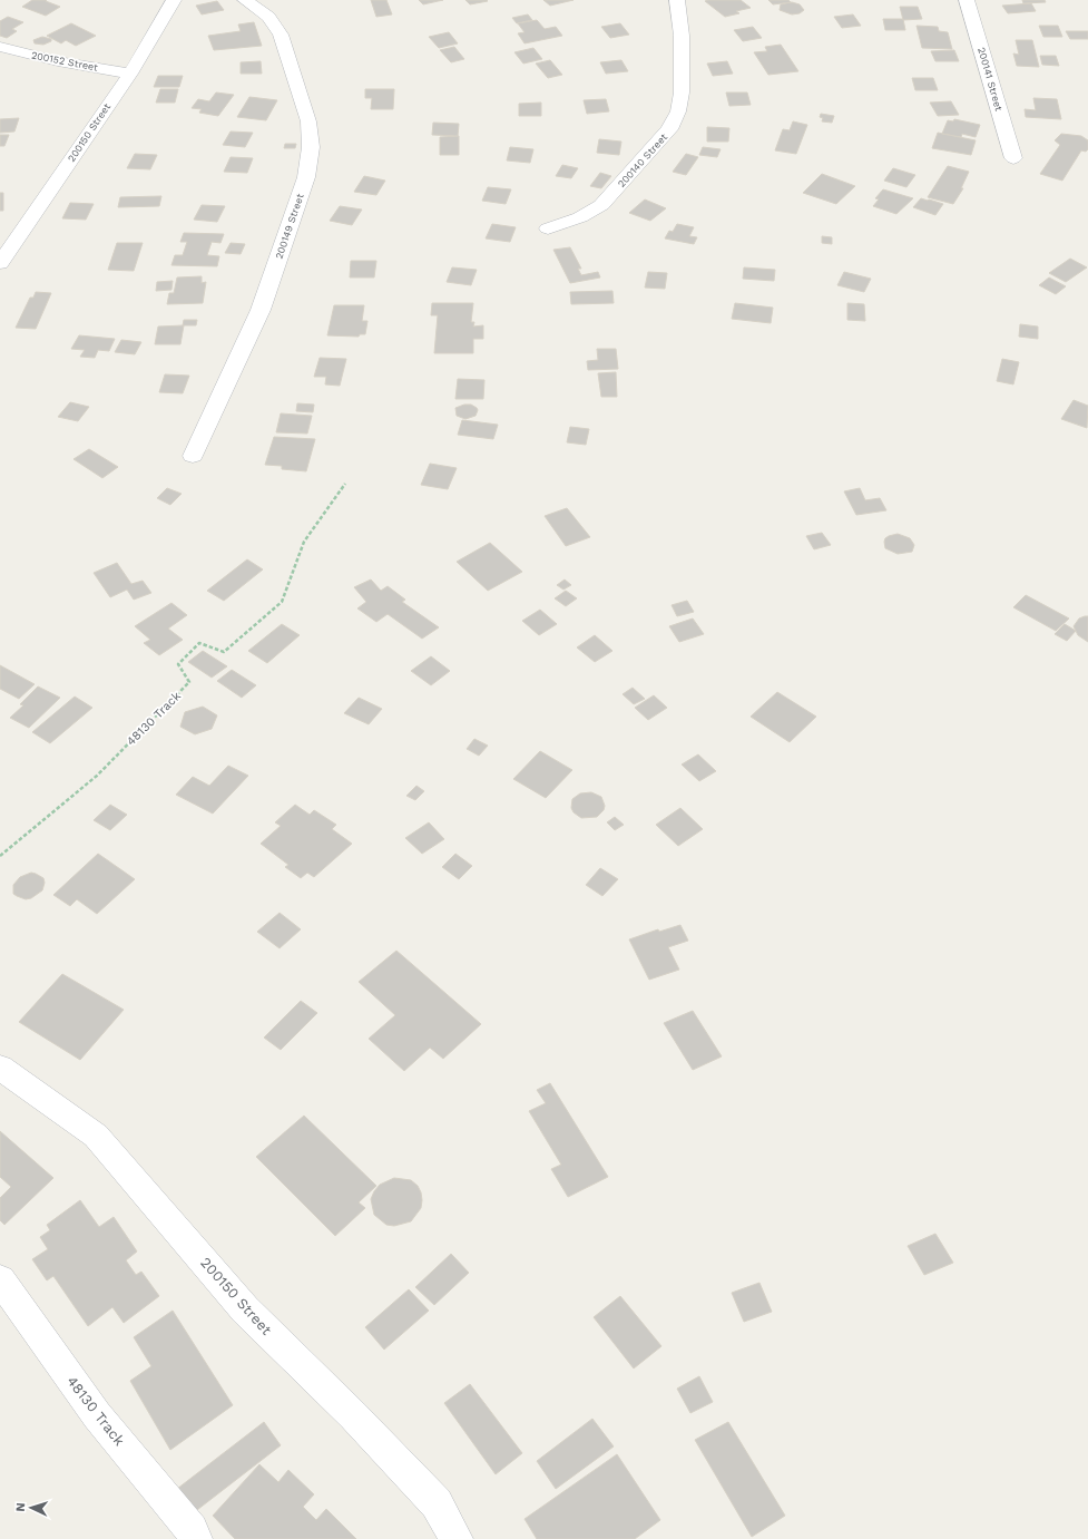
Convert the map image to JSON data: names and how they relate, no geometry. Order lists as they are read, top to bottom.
{
  "streets": {
    "street": [
      "200152 Street",
      "200141 Street",
      "200150 Street",
      "200140 Street",
      "200149 Street",
      "48130 Track"
    ]
  },
  "crossings": [
    ["200152 Street", "200150 Street"]
  ],
  "north": "left"
}
